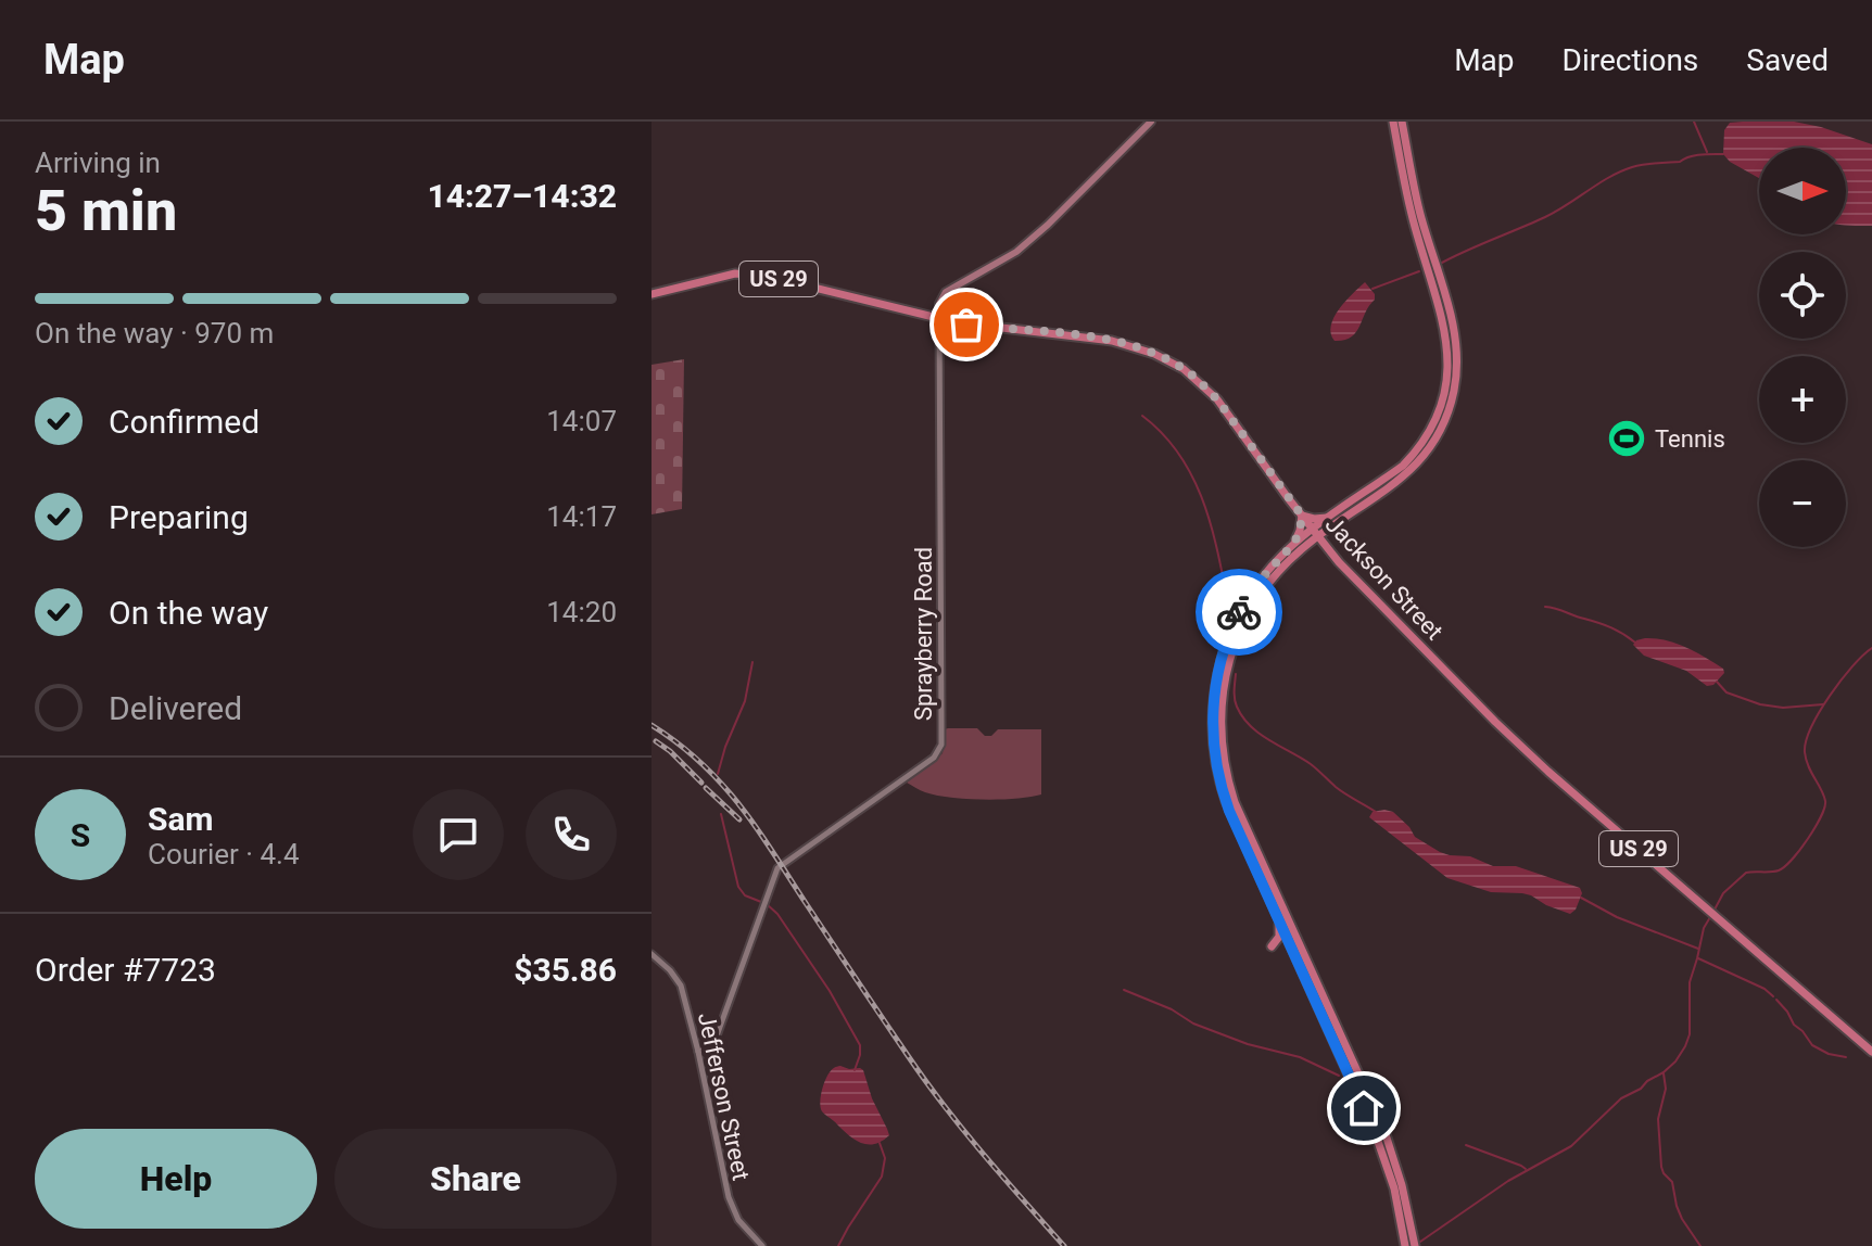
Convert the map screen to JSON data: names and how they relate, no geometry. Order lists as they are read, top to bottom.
{
  "streets": {
    "main road": ["US 29", "Jackson Street"],
    "street": ["Sprayberry Road", "Jefferson Street"]
  },
  "crossings": [
    ["Jackson Street", "Sprayberry Road"],
    ["Sprayberry Road", "Jefferson Street"]
  ],
  "places": {
    "sports": ["Tennis"]
  },
  "north": "right",
  "page": {
    "header": "Map",
    "nav": ["Map", "Directions", "Saved"],
    "heading": ["5 min", "Arriving in", "14:27–14:32"],
    "panel": [
      "Sam",
      "Courier · 4.4",
      "Order #7723",
      "$35.86"
    ],
    "map_buttons": ["+", "−"],
    "bar": "On the way · 970 m",
    "list": [
      ["Confirmed", "14:07"],
      ["Preparing", "14:17"],
      ["On the way", "14:20"],
      "Delivered"
    ],
    "round": "S",
    "buttons": ["Help", "Share"]
  }
}
